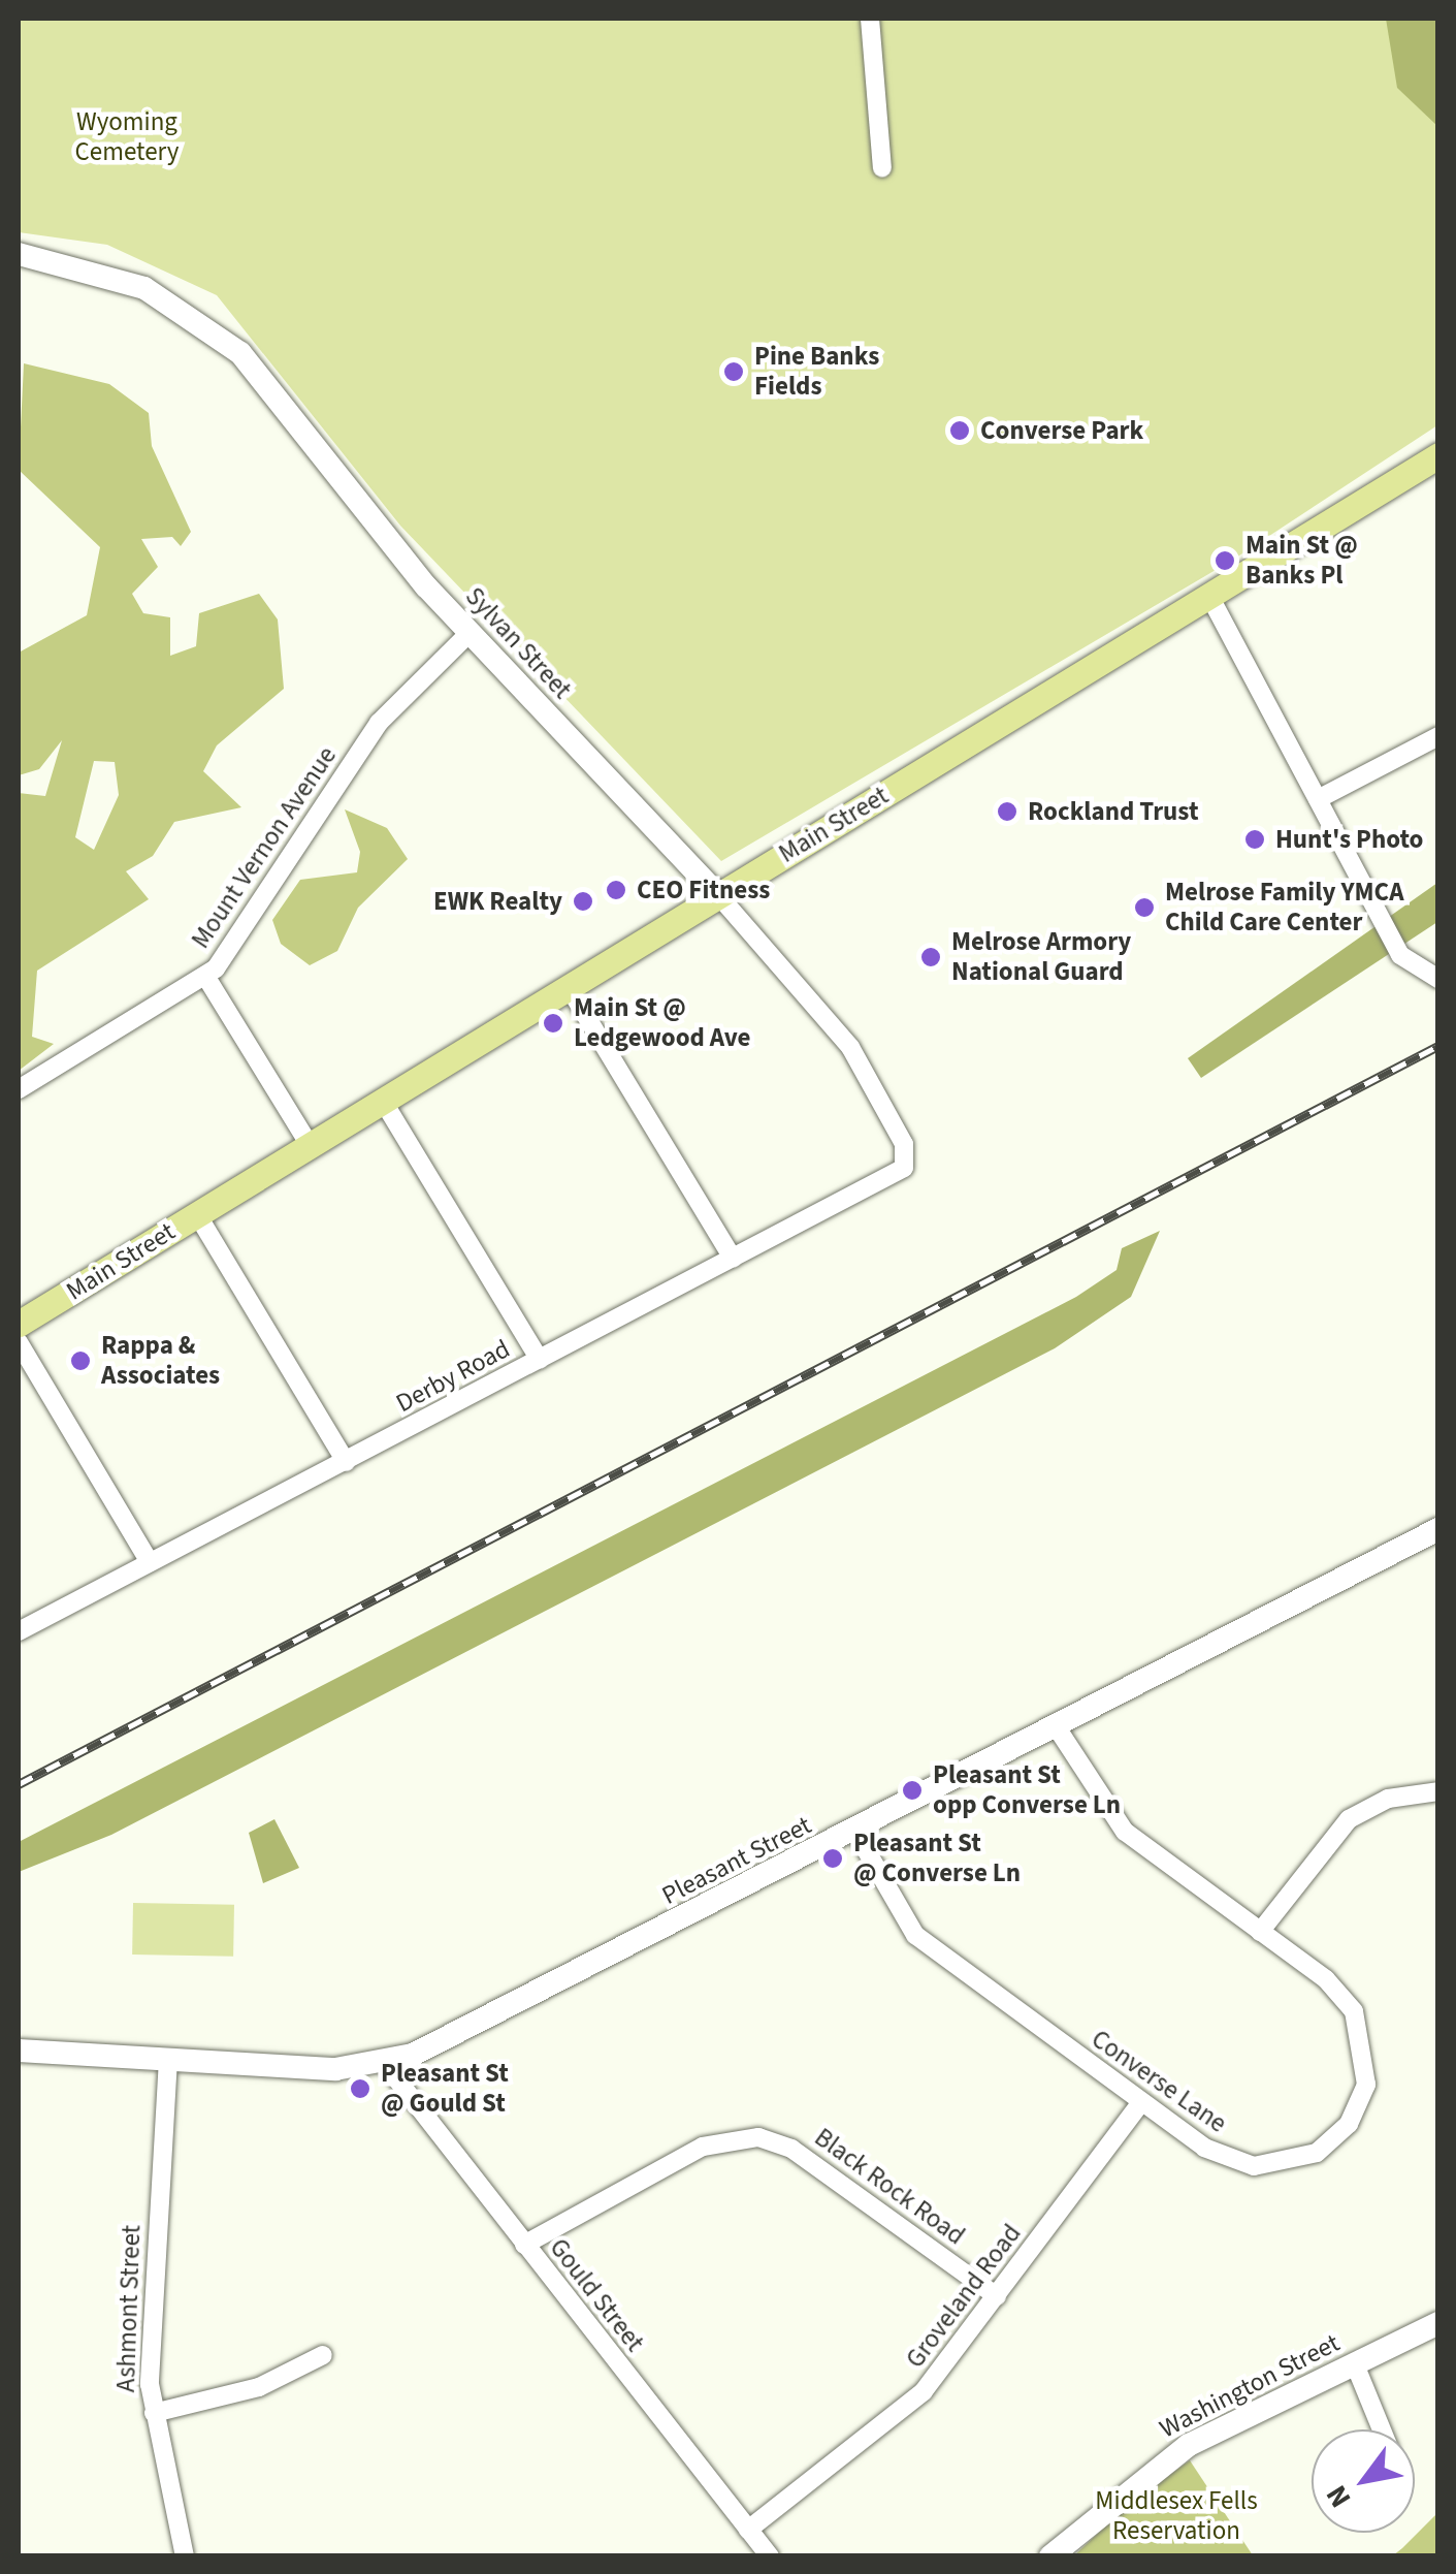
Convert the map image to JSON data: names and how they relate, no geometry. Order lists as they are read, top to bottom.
{
  "streets": {
    "main road": [
      "Sylvan Street",
      "Main Street",
      "Pleasant Street",
      "Washington Street"
    ],
    "street": [
      "Mount Vernon Avenue",
      "Derby Road",
      "Converse Lane",
      "Black Rock Road",
      "Gould Street",
      "Groveland Road",
      "Ashmont Street"
    ]
  },
  "crossings": [
    ["Sylvan Street", "Main Street"],
    ["Sylvan Street", "Mount Vernon Avenue"],
    ["Sylvan Street", "Derby Road"],
    ["Pleasant Street", "Converse Lane"],
    ["Pleasant Street", "Gould Street"],
    ["Pleasant Street", "Ashmont Street"],
    ["Converse Lane", "Groveland Road"],
    ["Black Rock Road", "Gould Street"],
    ["Black Rock Road", "Groveland Road"],
    ["Gould Street", "Groveland Road"]
  ],
  "parks": ["Wyoming Cemetery", "Middlesex Fells Reservation"],
  "places": [
    "Pine Banks Fields",
    "Converse Park",
    "Main St @ Banks Pl",
    "Rockland Trust",
    "Hunt's Photo",
    "CEO Fitness",
    "EWK Realty",
    "Melrose Family YMCA Child Care Center",
    "Melrose Armory National Guard",
    "Main St @ Ledgewood Ave",
    "Rappa & Associates",
    "Pleasant St opp Converse Ln",
    "Pleasant St @ Converse Ln",
    "Pleasant St @ Gould St"
  ],
  "north": "bottom left"
}
